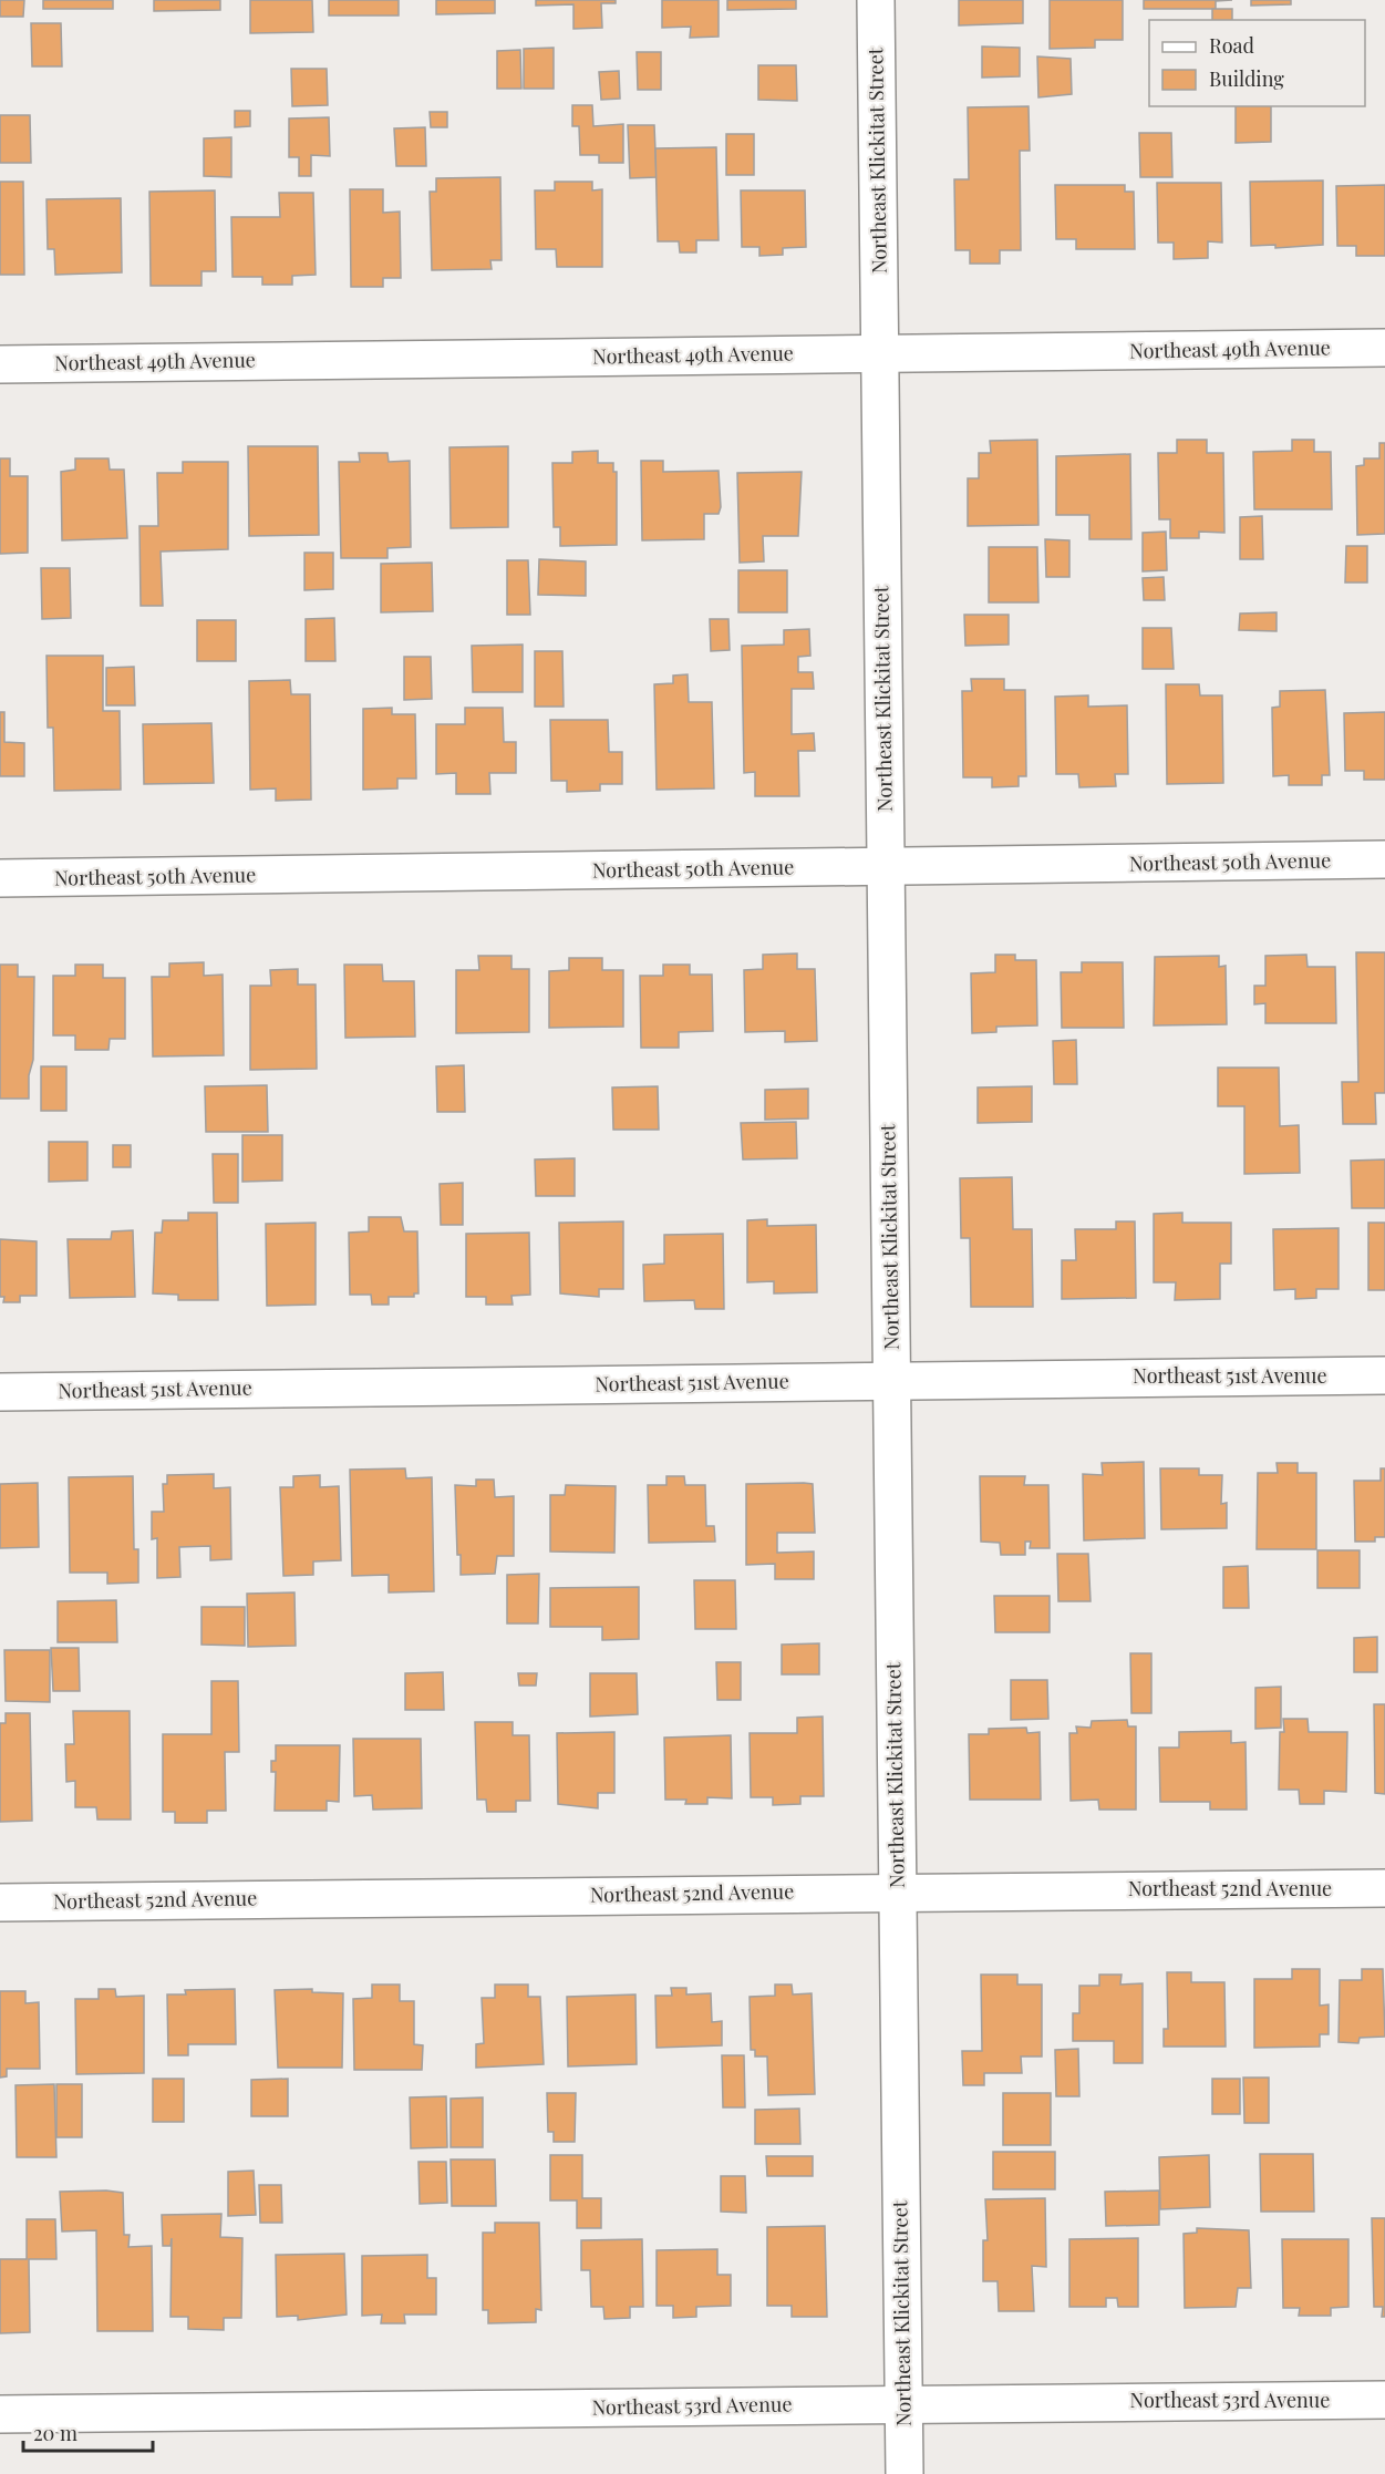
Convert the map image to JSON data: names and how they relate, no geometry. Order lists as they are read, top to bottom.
{
  "streets": {
    "street": [
      "Northeast Klickitat Street",
      "Northeast 49th Avenue",
      "Northeast 50th Avenue",
      "Northeast 51st Avenue",
      "Northeast 52nd Avenue",
      "Northeast 53rd Avenue"
    ]
  },
  "crossings": [
    ["Northeast Klickitat Street", "Northeast 49th Avenue"],
    ["Northeast Klickitat Street", "Northeast 50th Avenue"],
    ["Northeast Klickitat Street", "Northeast 51st Avenue"],
    ["Northeast Klickitat Street", "Northeast 52nd Avenue"],
    ["Northeast Klickitat Street", "Northeast 53rd Avenue"]
  ],
  "legend": ["Road", "Building"],
  "scale_bar": "20 m"
}
